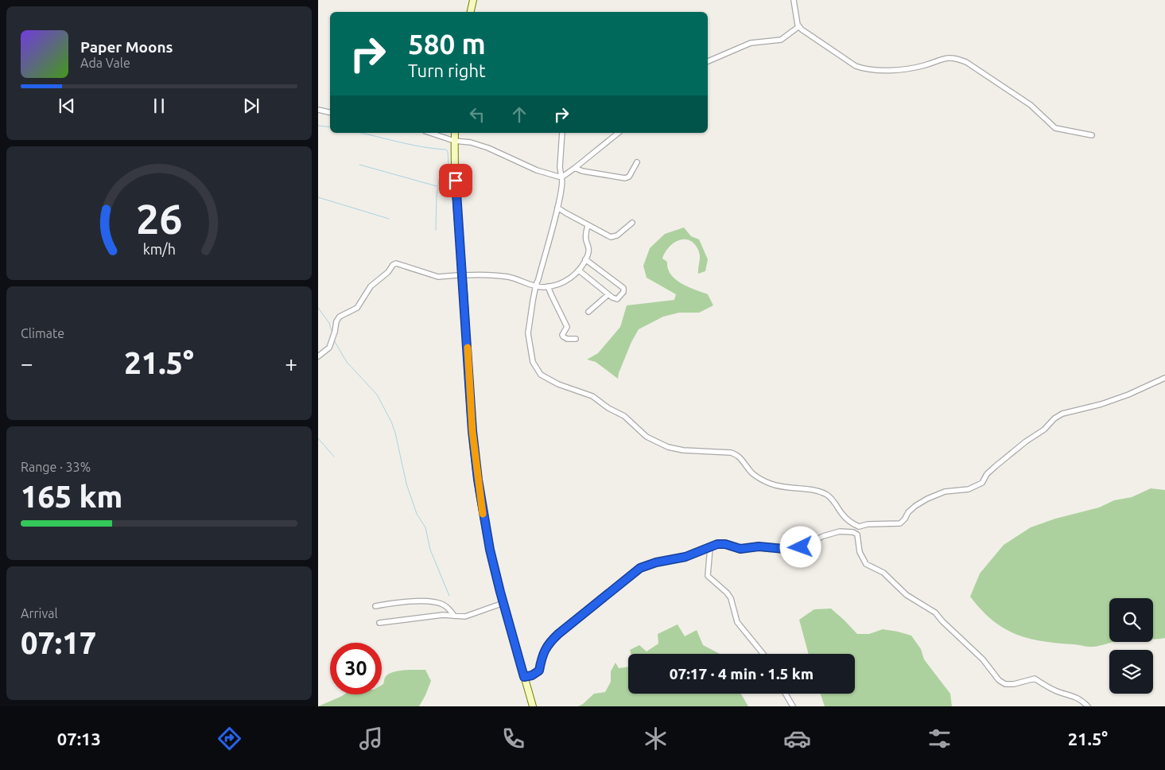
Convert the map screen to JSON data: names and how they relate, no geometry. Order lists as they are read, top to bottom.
{
  "page": {
    "turn": ["580 m", "Turn right"],
    "song": ["Paper Moons", "Ada Vale"],
    "tile": [
      "Climate",
      ["Range · 33%", "165 km"],
      ["Arrival", "07:17"]
    ],
    "heat": ["−", "21.5°", "+"],
    "limit": "30",
    "trip": "07:17 · 4 min · 1.5 km",
    "tabs": ["07:13", "21.5°"],
    "gauge": ["26", "km/h"]
  }
}
